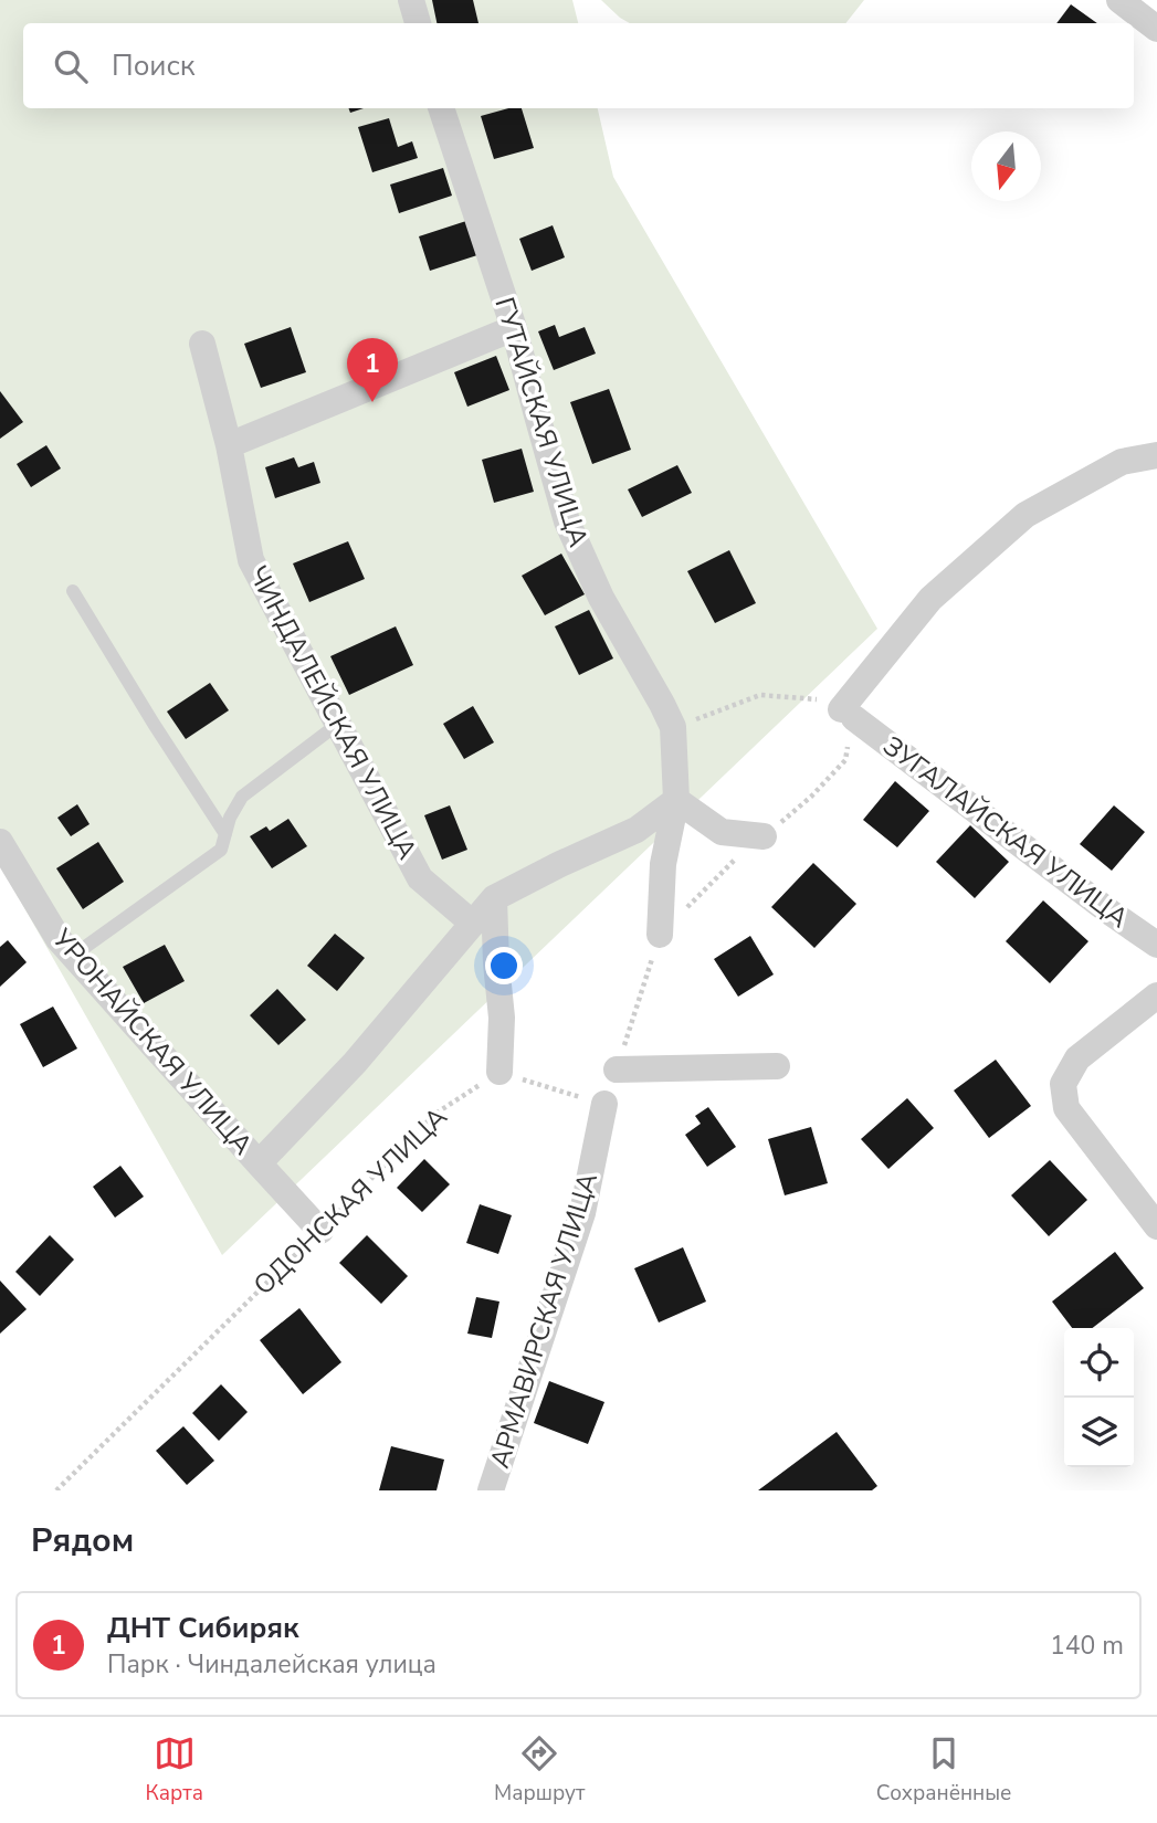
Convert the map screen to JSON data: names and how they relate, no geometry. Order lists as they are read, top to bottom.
{
  "streets": {
    "street": [
      "ГУТАЙСКАЯ УЛИЦА",
      "ЧИНДАЛЕЙСКАЯ УЛИЦА",
      "ЗУГАЛАЙСКАЯ УЛИЦА",
      "УРОНАЙСКАЯ УЛИЦА",
      "АРМАВИРСКАЯ УЛИЦА"
    ],
    "path": ["ОДОНСКАЯ УЛИЦА"]
  },
  "crossings": [
    ["ГУТАЙСКАЯ УЛИЦА", "ЗУГАЛАЙСКАЯ УЛИЦА"],
    ["УРОНАЙСКАЯ УЛИЦА", "ОДОНСКАЯ УЛИЦА"]
  ],
  "north": "bottom",
  "page": {
    "search": "Поиск",
    "pins": "1",
    "heading": "Рядом",
    "list": [
      {
        "mark": "1",
        "name": "ДНТ Сибиряк",
        "note": "Парк · Чиндалейская улица",
        "value": "140 m"
      }
    ],
    "nav": ["Карта", "Маршрут", "Сохранённые"]
  }
}
